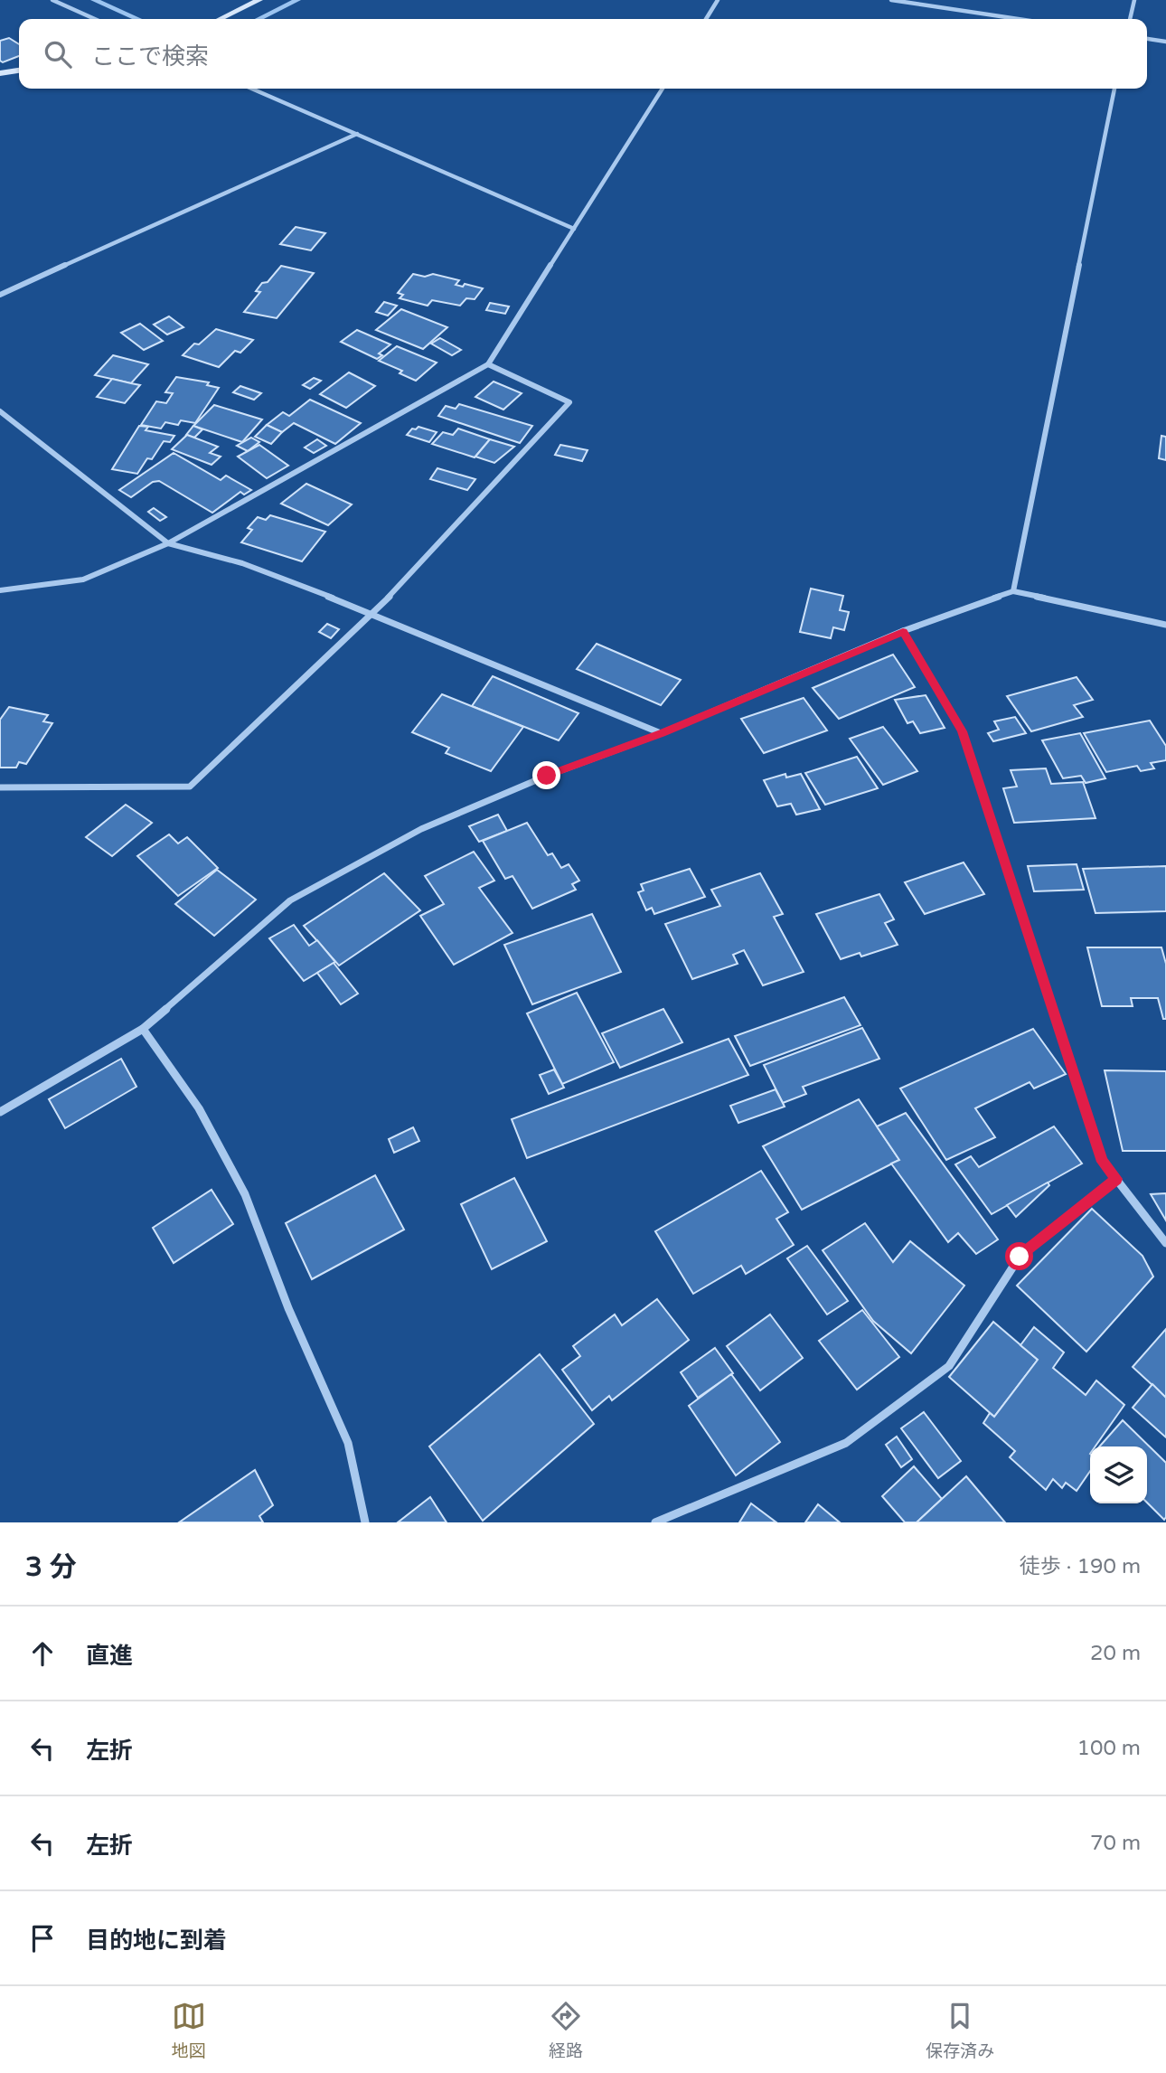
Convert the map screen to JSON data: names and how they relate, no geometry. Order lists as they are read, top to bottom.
{
  "page": {
    "search": "ここで検索",
    "heading": ["3 分", "徒歩 · 190 m"],
    "list": [
      ["直進", "20 m"],
      ["左折", "100 m"],
      ["左折", "70 m"],
      "目的地に到着"
    ],
    "nav": ["地図", "経路", "保存済み"]
  }
}
